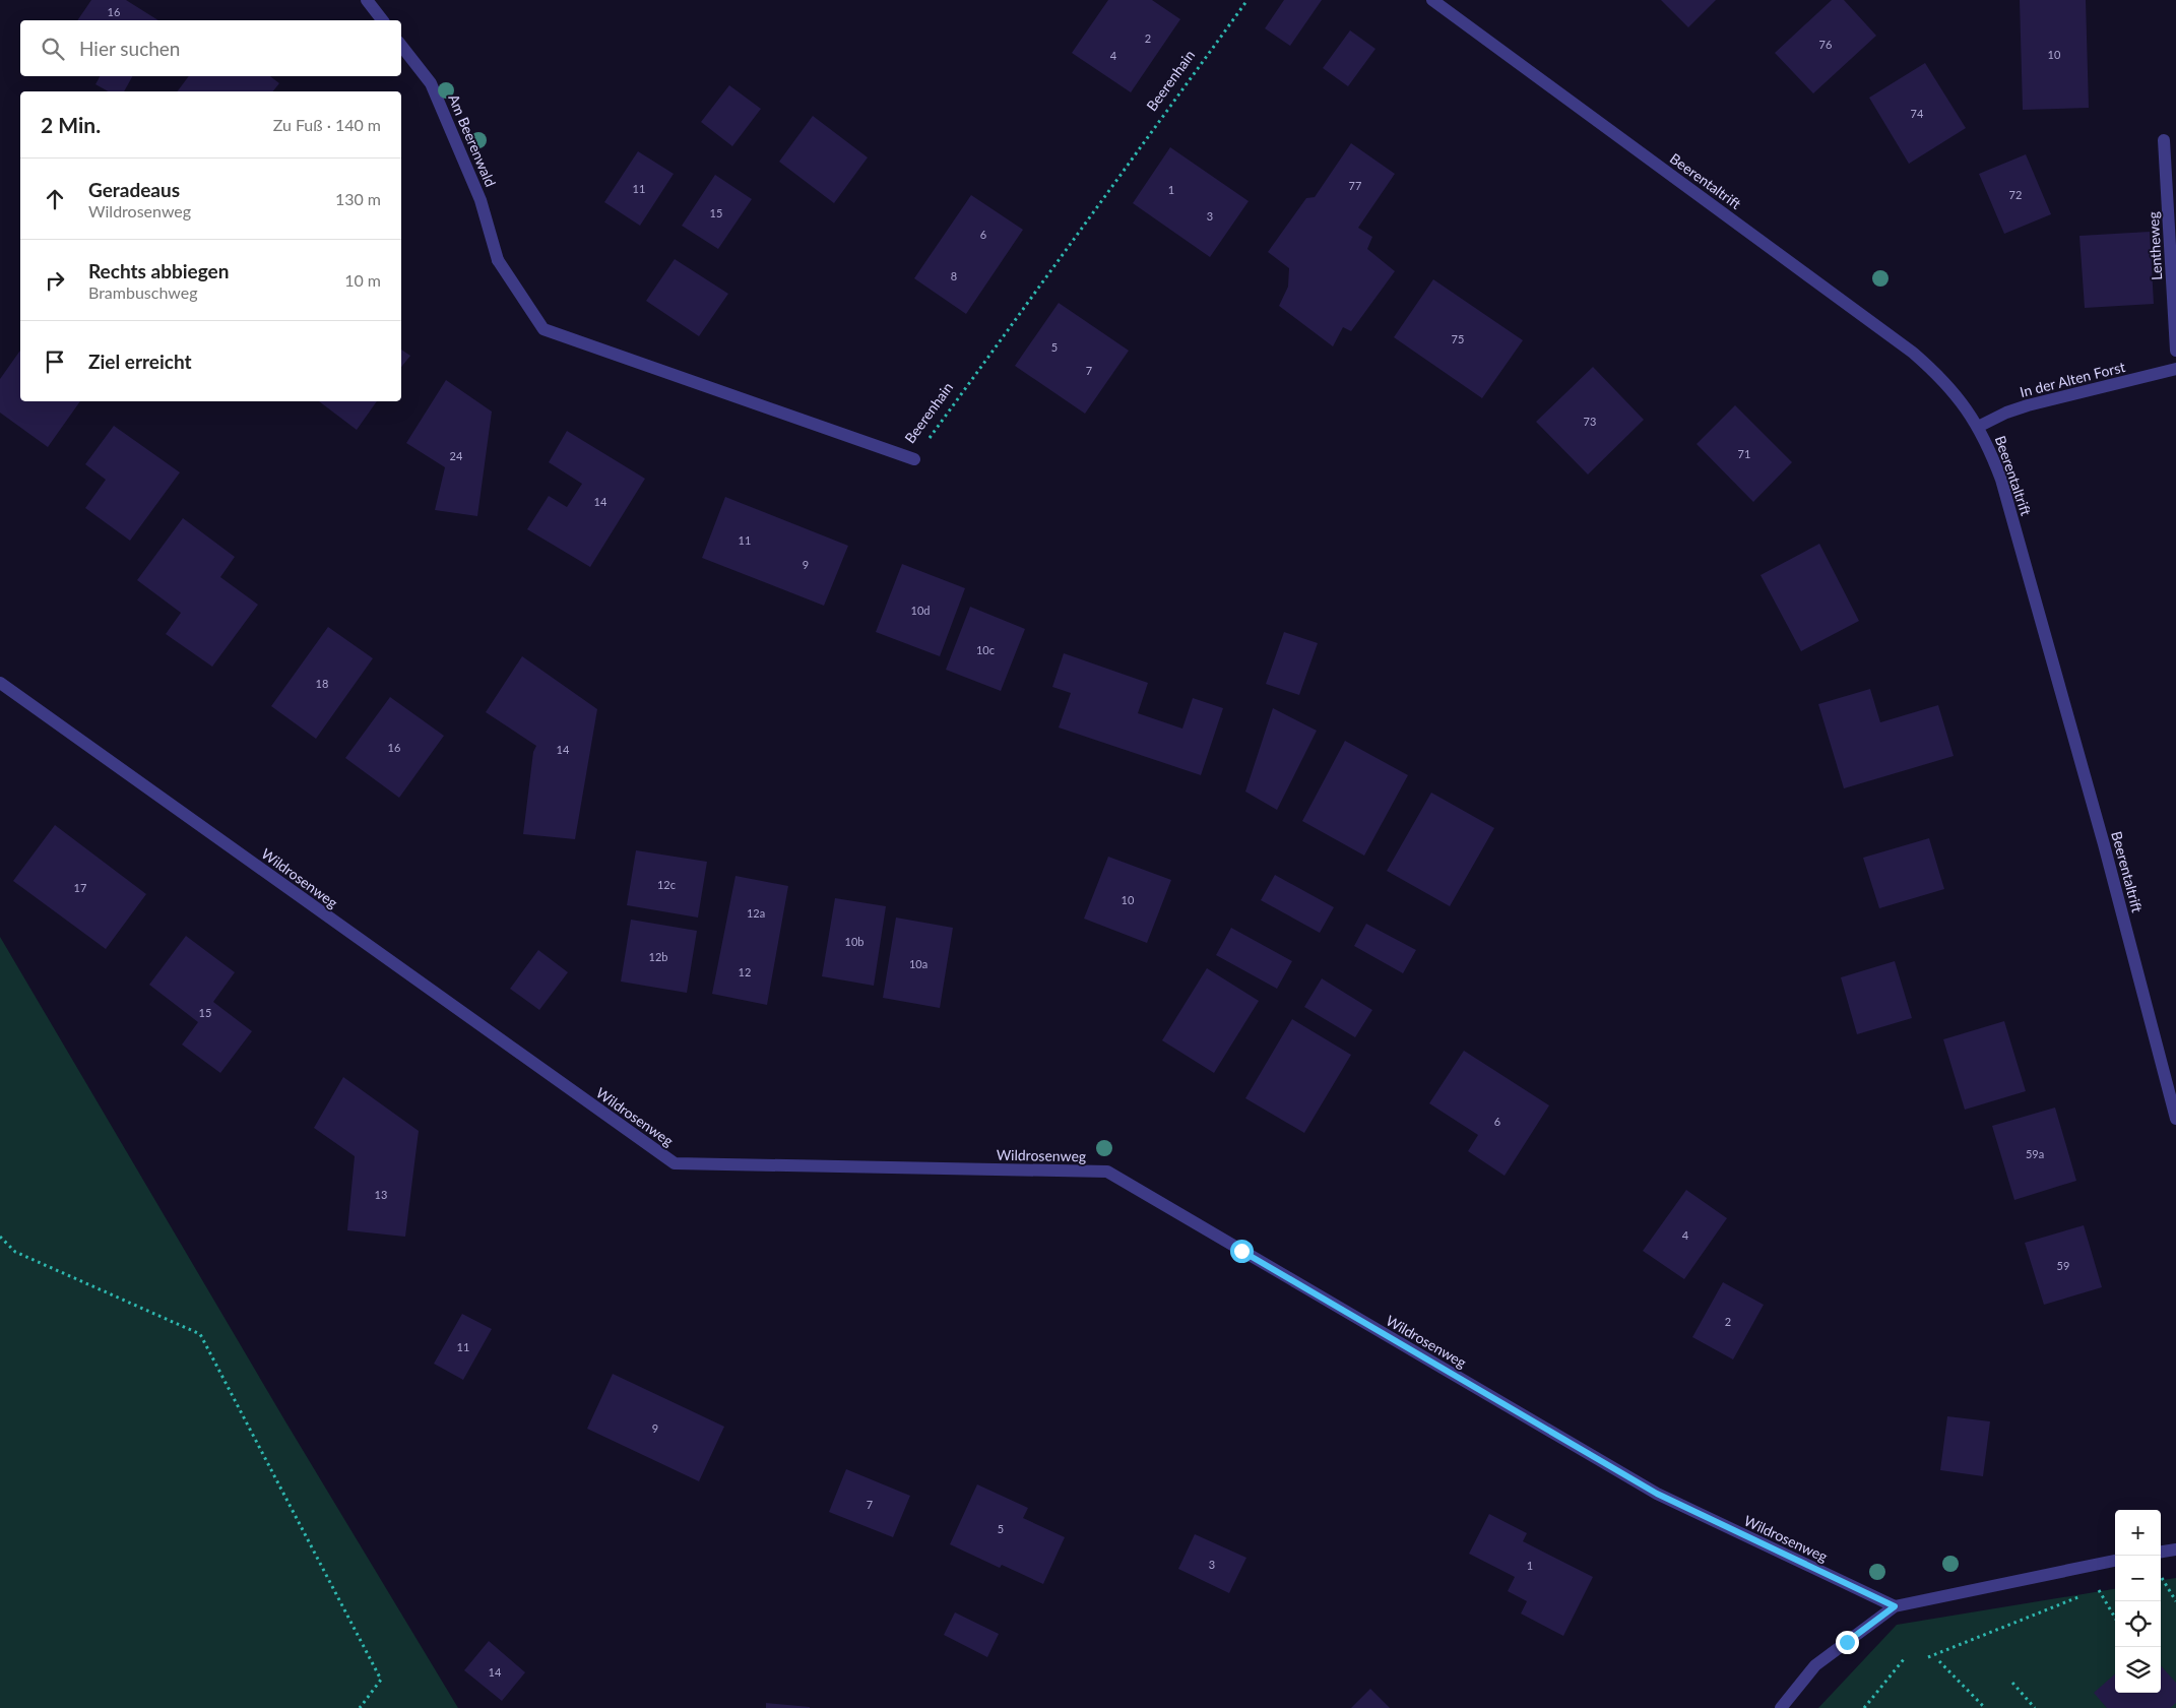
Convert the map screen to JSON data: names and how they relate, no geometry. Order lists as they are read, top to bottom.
{
  "streets": {
    "street": [
      "Beerenhain",
      "Am Beerenwald",
      "Beerentaltrift",
      "Lentheweg",
      "In der Alten Forst",
      "Wildrosenweg"
    ]
  },
  "crossings": [
    ["Beerenhain", "Am Beerenwald"],
    ["Beerentaltrift", "In der Alten Forst"]
  ],
  "house_numbers": [
    "16",
    "2",
    "76",
    "10",
    "4",
    "74",
    "77",
    "11",
    "1",
    "72",
    "15",
    "3",
    "6",
    "8",
    "75",
    "5",
    "7",
    "73",
    "71",
    "24",
    "14",
    "11",
    "9",
    "10d",
    "10c",
    "18",
    "16",
    "14",
    "12c",
    "17",
    "10",
    "12a",
    "10b",
    "12b",
    "10a",
    "12",
    "15",
    "6",
    "59a",
    "13",
    "4",
    "59",
    "2",
    "11",
    "9",
    "7",
    "5",
    "3",
    "1",
    "14"
  ],
  "page": {
    "search": "Hier suchen",
    "heading": ["2 Min.", "Zu Fuß · 140 m"],
    "list": [
      ["Geradeaus", "Wildrosenweg", "130 m"],
      ["Rechts abbiegen", "Brambuschweg", "10 m"],
      "Ziel erreicht"
    ],
    "map_buttons": ["+", "−"]
  }
}
